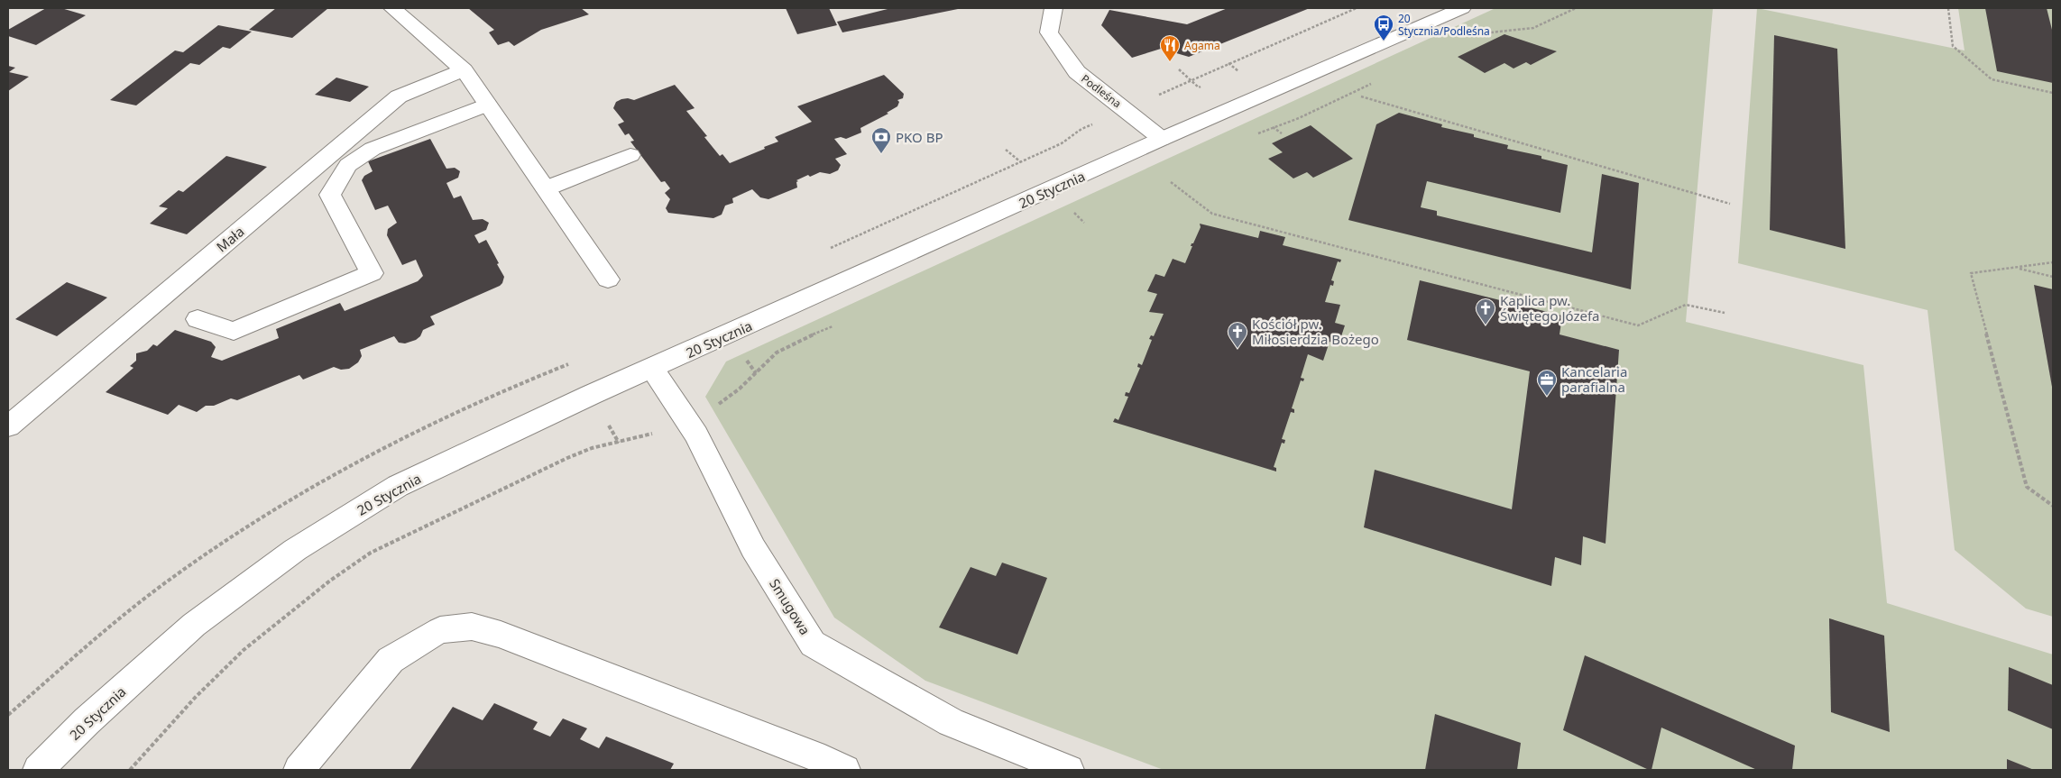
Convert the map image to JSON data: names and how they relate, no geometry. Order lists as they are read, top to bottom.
{
  "streets": {
    "street": [
      "Podleśna",
      "20 Stycznia",
      "Mała",
      "Smugowa"
    ]
  },
  "crossings": [
    ["Podleśna", "20 Stycznia"],
    ["20 Stycznia", "Smugowa"]
  ],
  "places": {
    "bus stop": ["20 Stycznia/Podleśna"],
    "restaurant": ["Agama"],
    "bank": ["PKO BP"],
    "church": ["Kaplica pw. Świętego Józefa", "Kościół pw. Miłosierdzia Bożego"],
    "office": ["Kancelaria parafialna"]
  }
}
